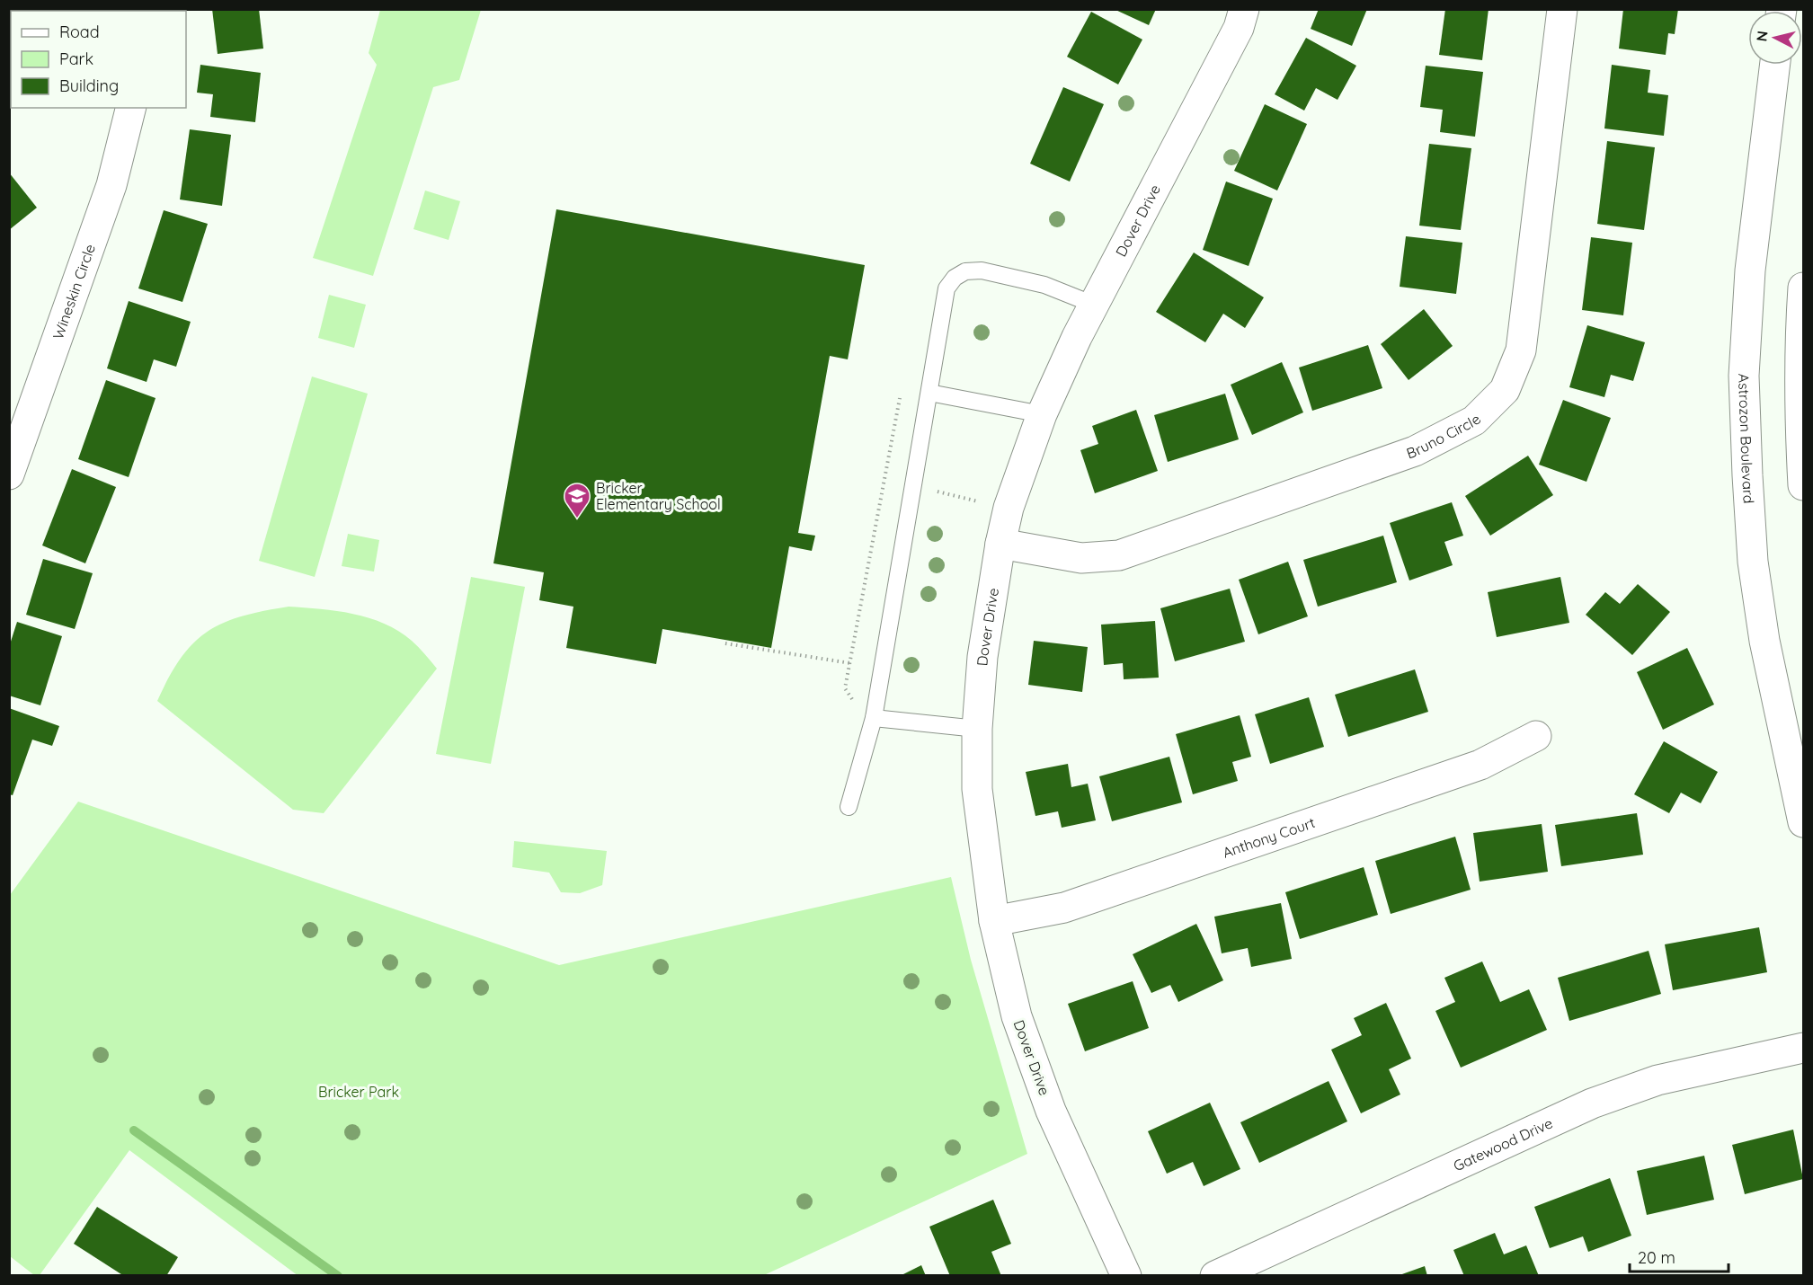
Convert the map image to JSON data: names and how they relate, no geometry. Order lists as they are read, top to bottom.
{
  "streets": {
    "street": [
      "Dover Drive",
      "Wineskin Circle",
      "Bruno Circle",
      "Astrozon Boulevard",
      "Anthony Court",
      "Gatewood Drive"
    ]
  },
  "crossings": [
    ["Dover Drive", "Bruno Circle"],
    ["Dover Drive", "Anthony Court"]
  ],
  "parks": ["Bricker Park"],
  "places": {
    "school or university": ["Bricker Elementary School"]
  },
  "legend": ["Road", "Park", "Building"],
  "scale_bar": "20 m",
  "north": "left"
}
